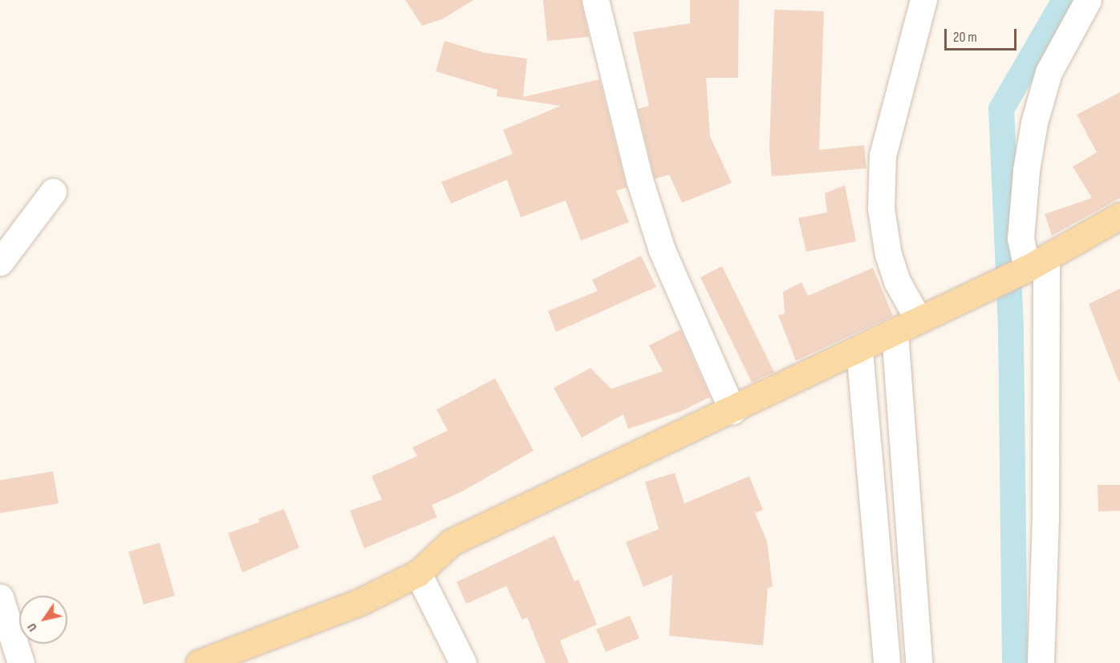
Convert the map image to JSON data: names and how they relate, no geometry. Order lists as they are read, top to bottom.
{
  "scale_bar": "20 m",
  "north": "bottom left"
}
